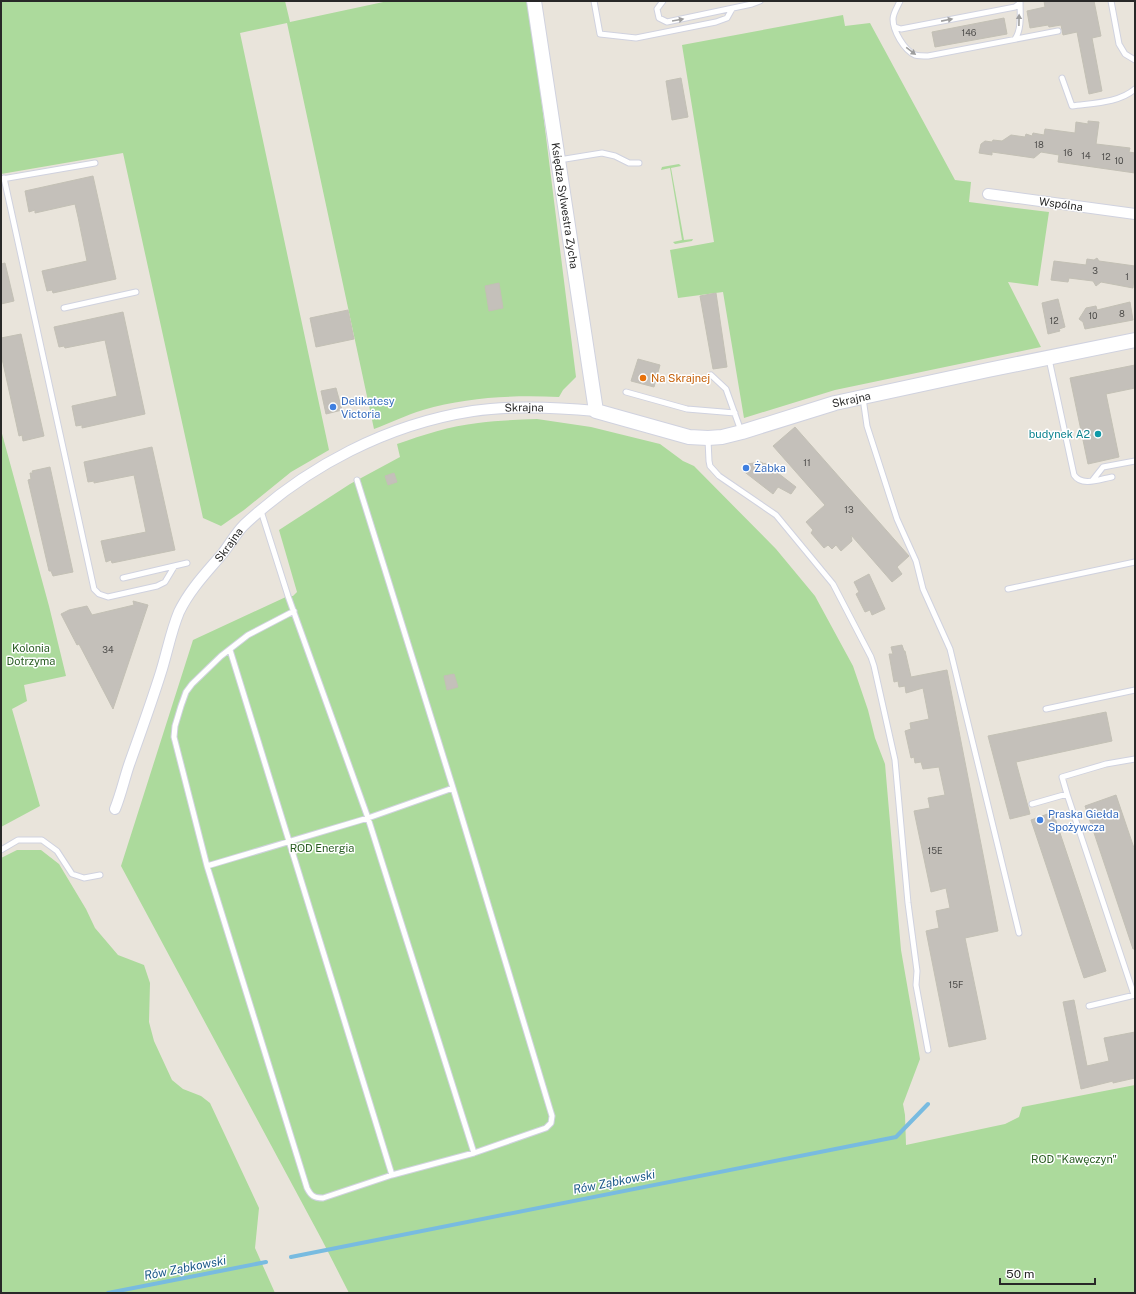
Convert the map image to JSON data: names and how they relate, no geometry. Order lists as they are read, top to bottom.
{
  "streets": {
    "street": ["Wspólna", "Księdza Sylwestra Zycha", "Skrajna"]
  },
  "crossings": [
    ["Księdza Sylwestra Zycha", "Skrajna"]
  ],
  "water": ["Rów Ząbkowski"],
  "parks": ["Kolonia Dotrzyma", "ROD Energia", "ROD \"Kawęczyn\""],
  "places": [
    "Na Skrajnej",
    "Delikatesy Victoria",
    "budynek A2",
    "Żabka",
    "Praska Giełda Spożywcza"
  ],
  "house_numbers": [
    "146",
    "18",
    "16",
    "14",
    "12",
    "10",
    "3",
    "1",
    "8",
    "10",
    "12",
    "11",
    "13",
    "34",
    "15E",
    "15F"
  ],
  "scale_bar": "50 m"
}
